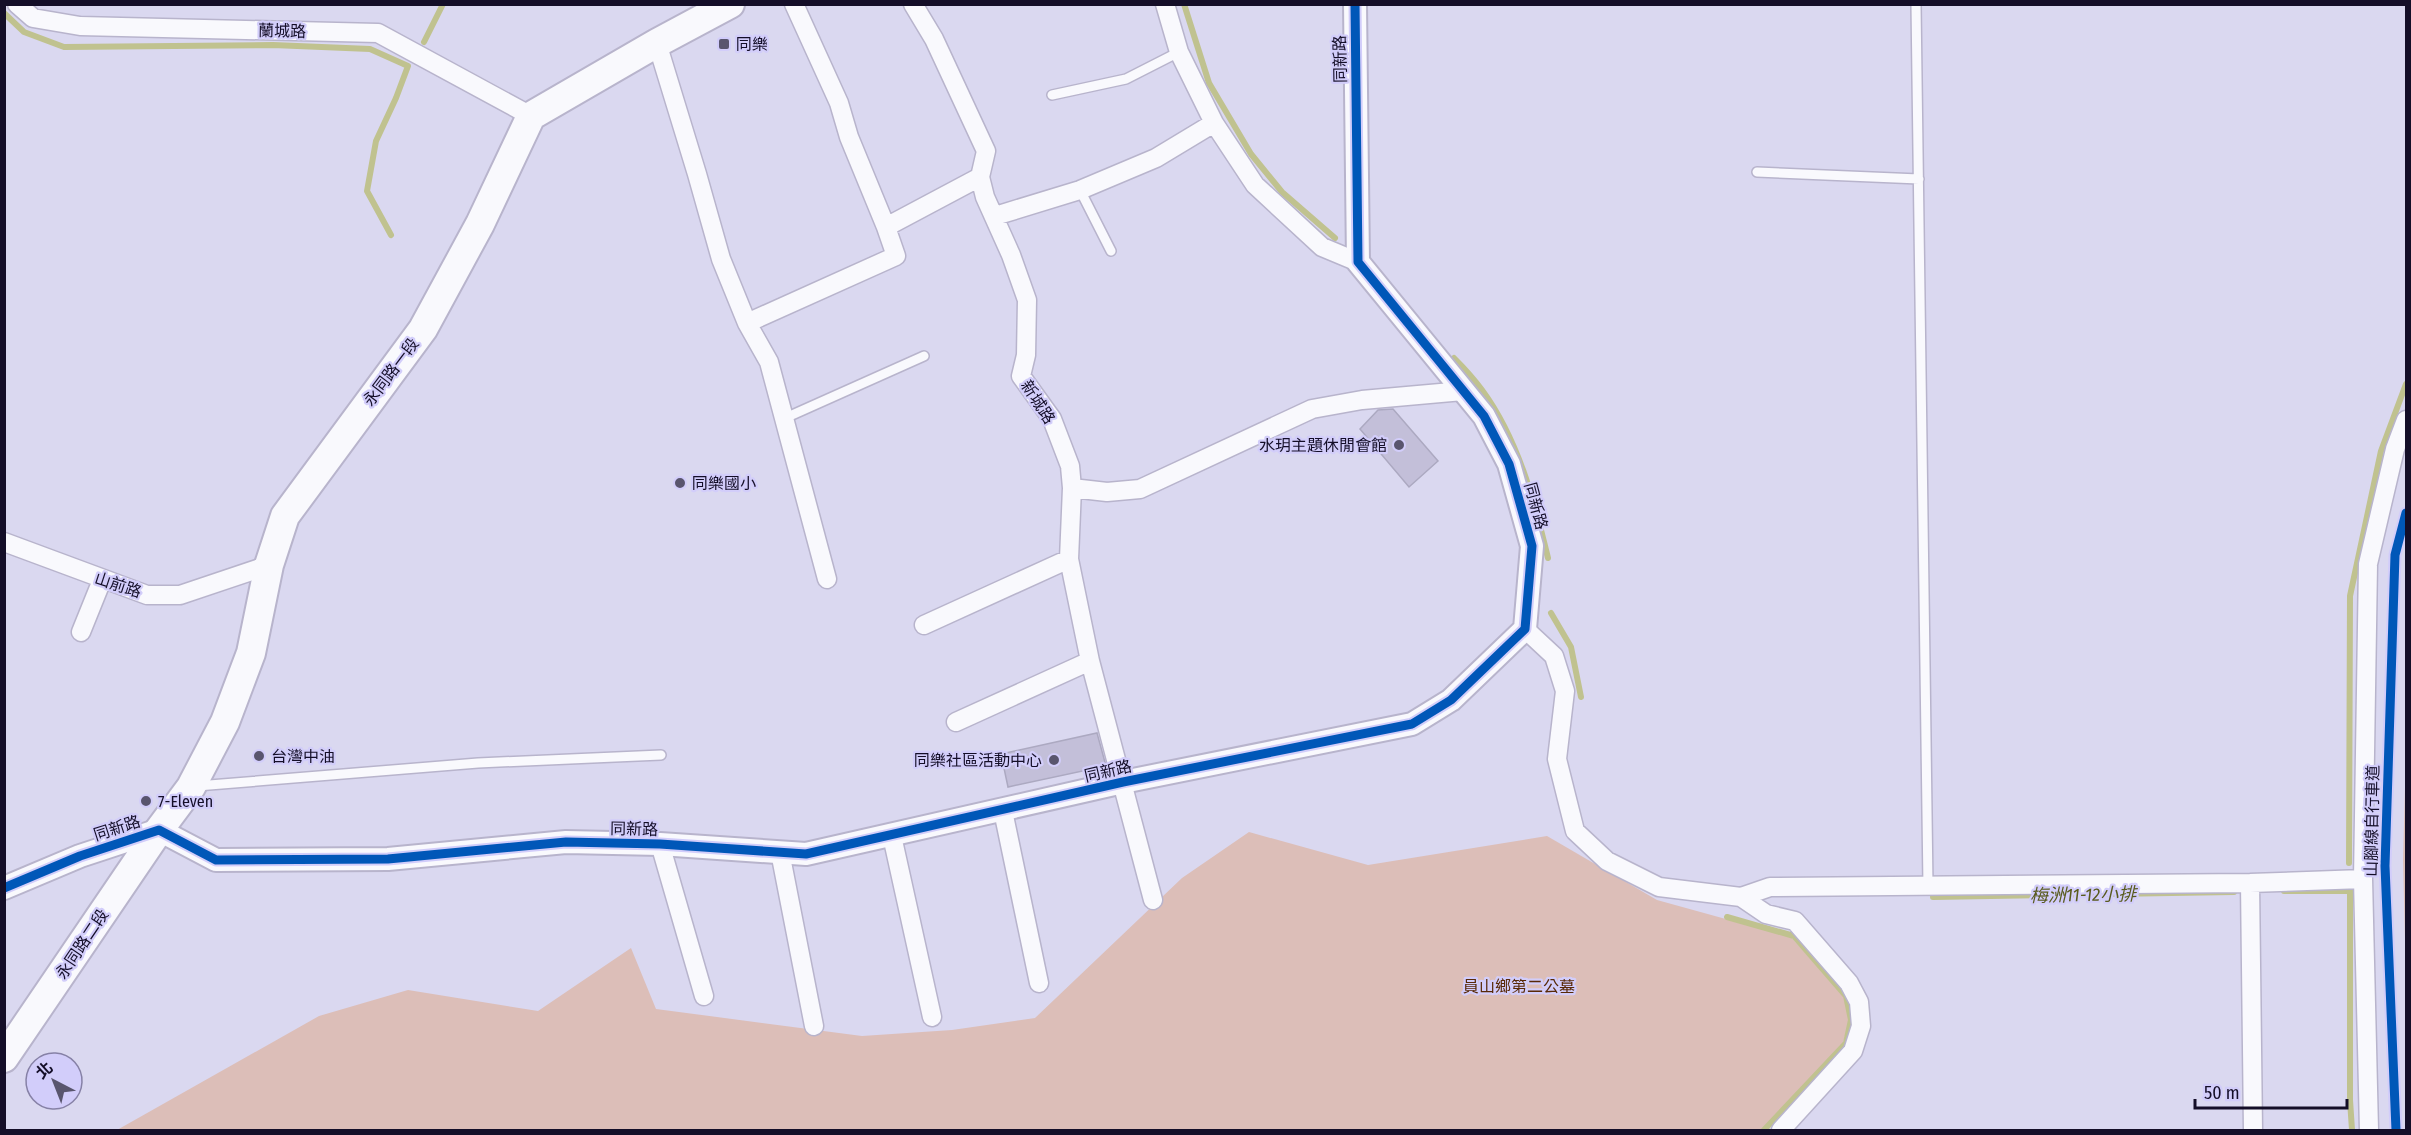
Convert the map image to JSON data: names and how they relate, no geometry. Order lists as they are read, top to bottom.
{
  "streets": {
    "main road": ["永同路一段", "永同路二段"],
    "street": [
      "蘭城路",
      "同新路",
      "新城路",
      "山前路"
    ],
    "cycle path": ["山腳線自行車道"]
  },
  "crossings": [
    ["蘭城路", "永同路一段"],
    ["同新路", "永同路一段"],
    ["同新路", "新城路"],
    ["同新路", "永同路二段"],
    ["永同路一段", "山前路"],
    ["永同路一段", "永同路二段"]
  ],
  "water": ["梅洲11-12小排"],
  "parks": ["員山鄉第二公墓"],
  "places": {
    "transit": ["同樂"],
    "other": [
      "水玥主題休閒會館",
      "同樂國小",
      "台灣中油",
      "同樂社區活動中心",
      "7-Eleven"
    ]
  },
  "scale_bar": "50 m",
  "north": "top left"
}
